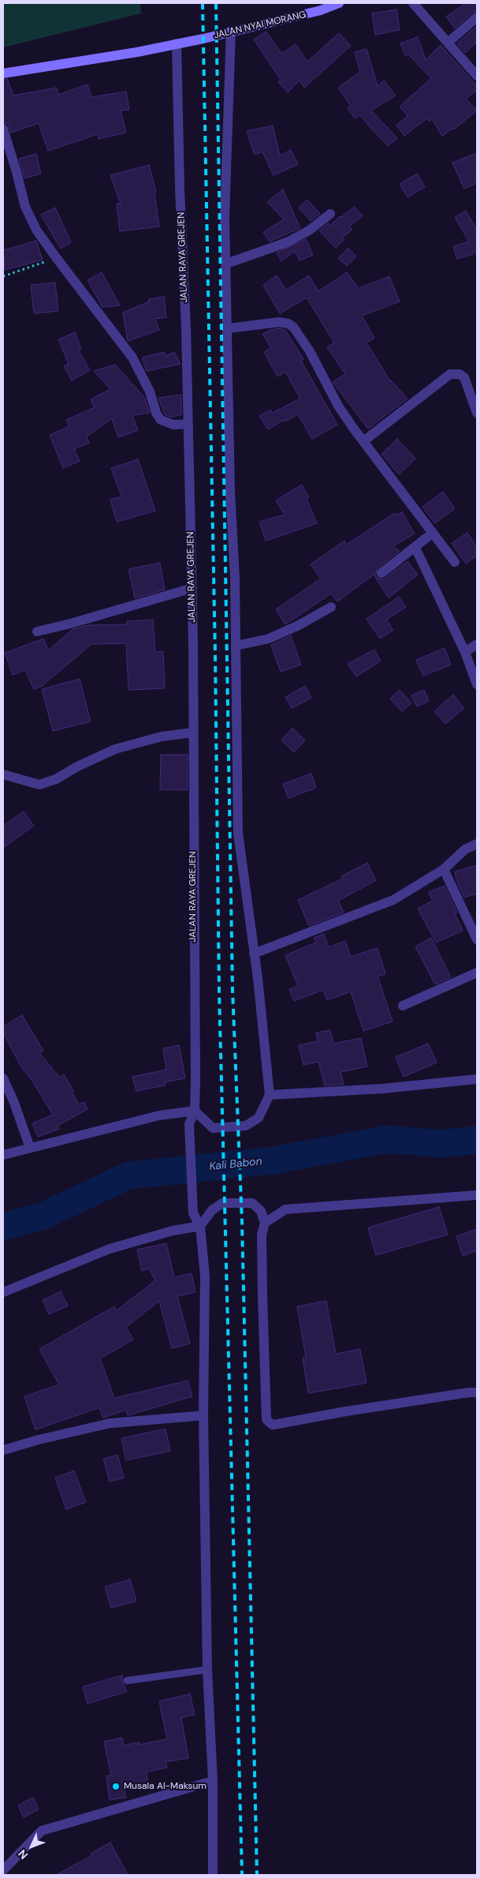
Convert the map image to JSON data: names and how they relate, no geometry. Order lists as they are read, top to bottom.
{
  "streets": {
    "street": ["JALAN NYAI MORANG", "JALAN RAYA GREJEN"]
  },
  "crossings": [
    ["JALAN NYAI MORANG", "JALAN RAYA GREJEN"]
  ],
  "water": ["Kali Babon"],
  "places": ["Musala Al-Maksum"],
  "north": "bottom left"
}
